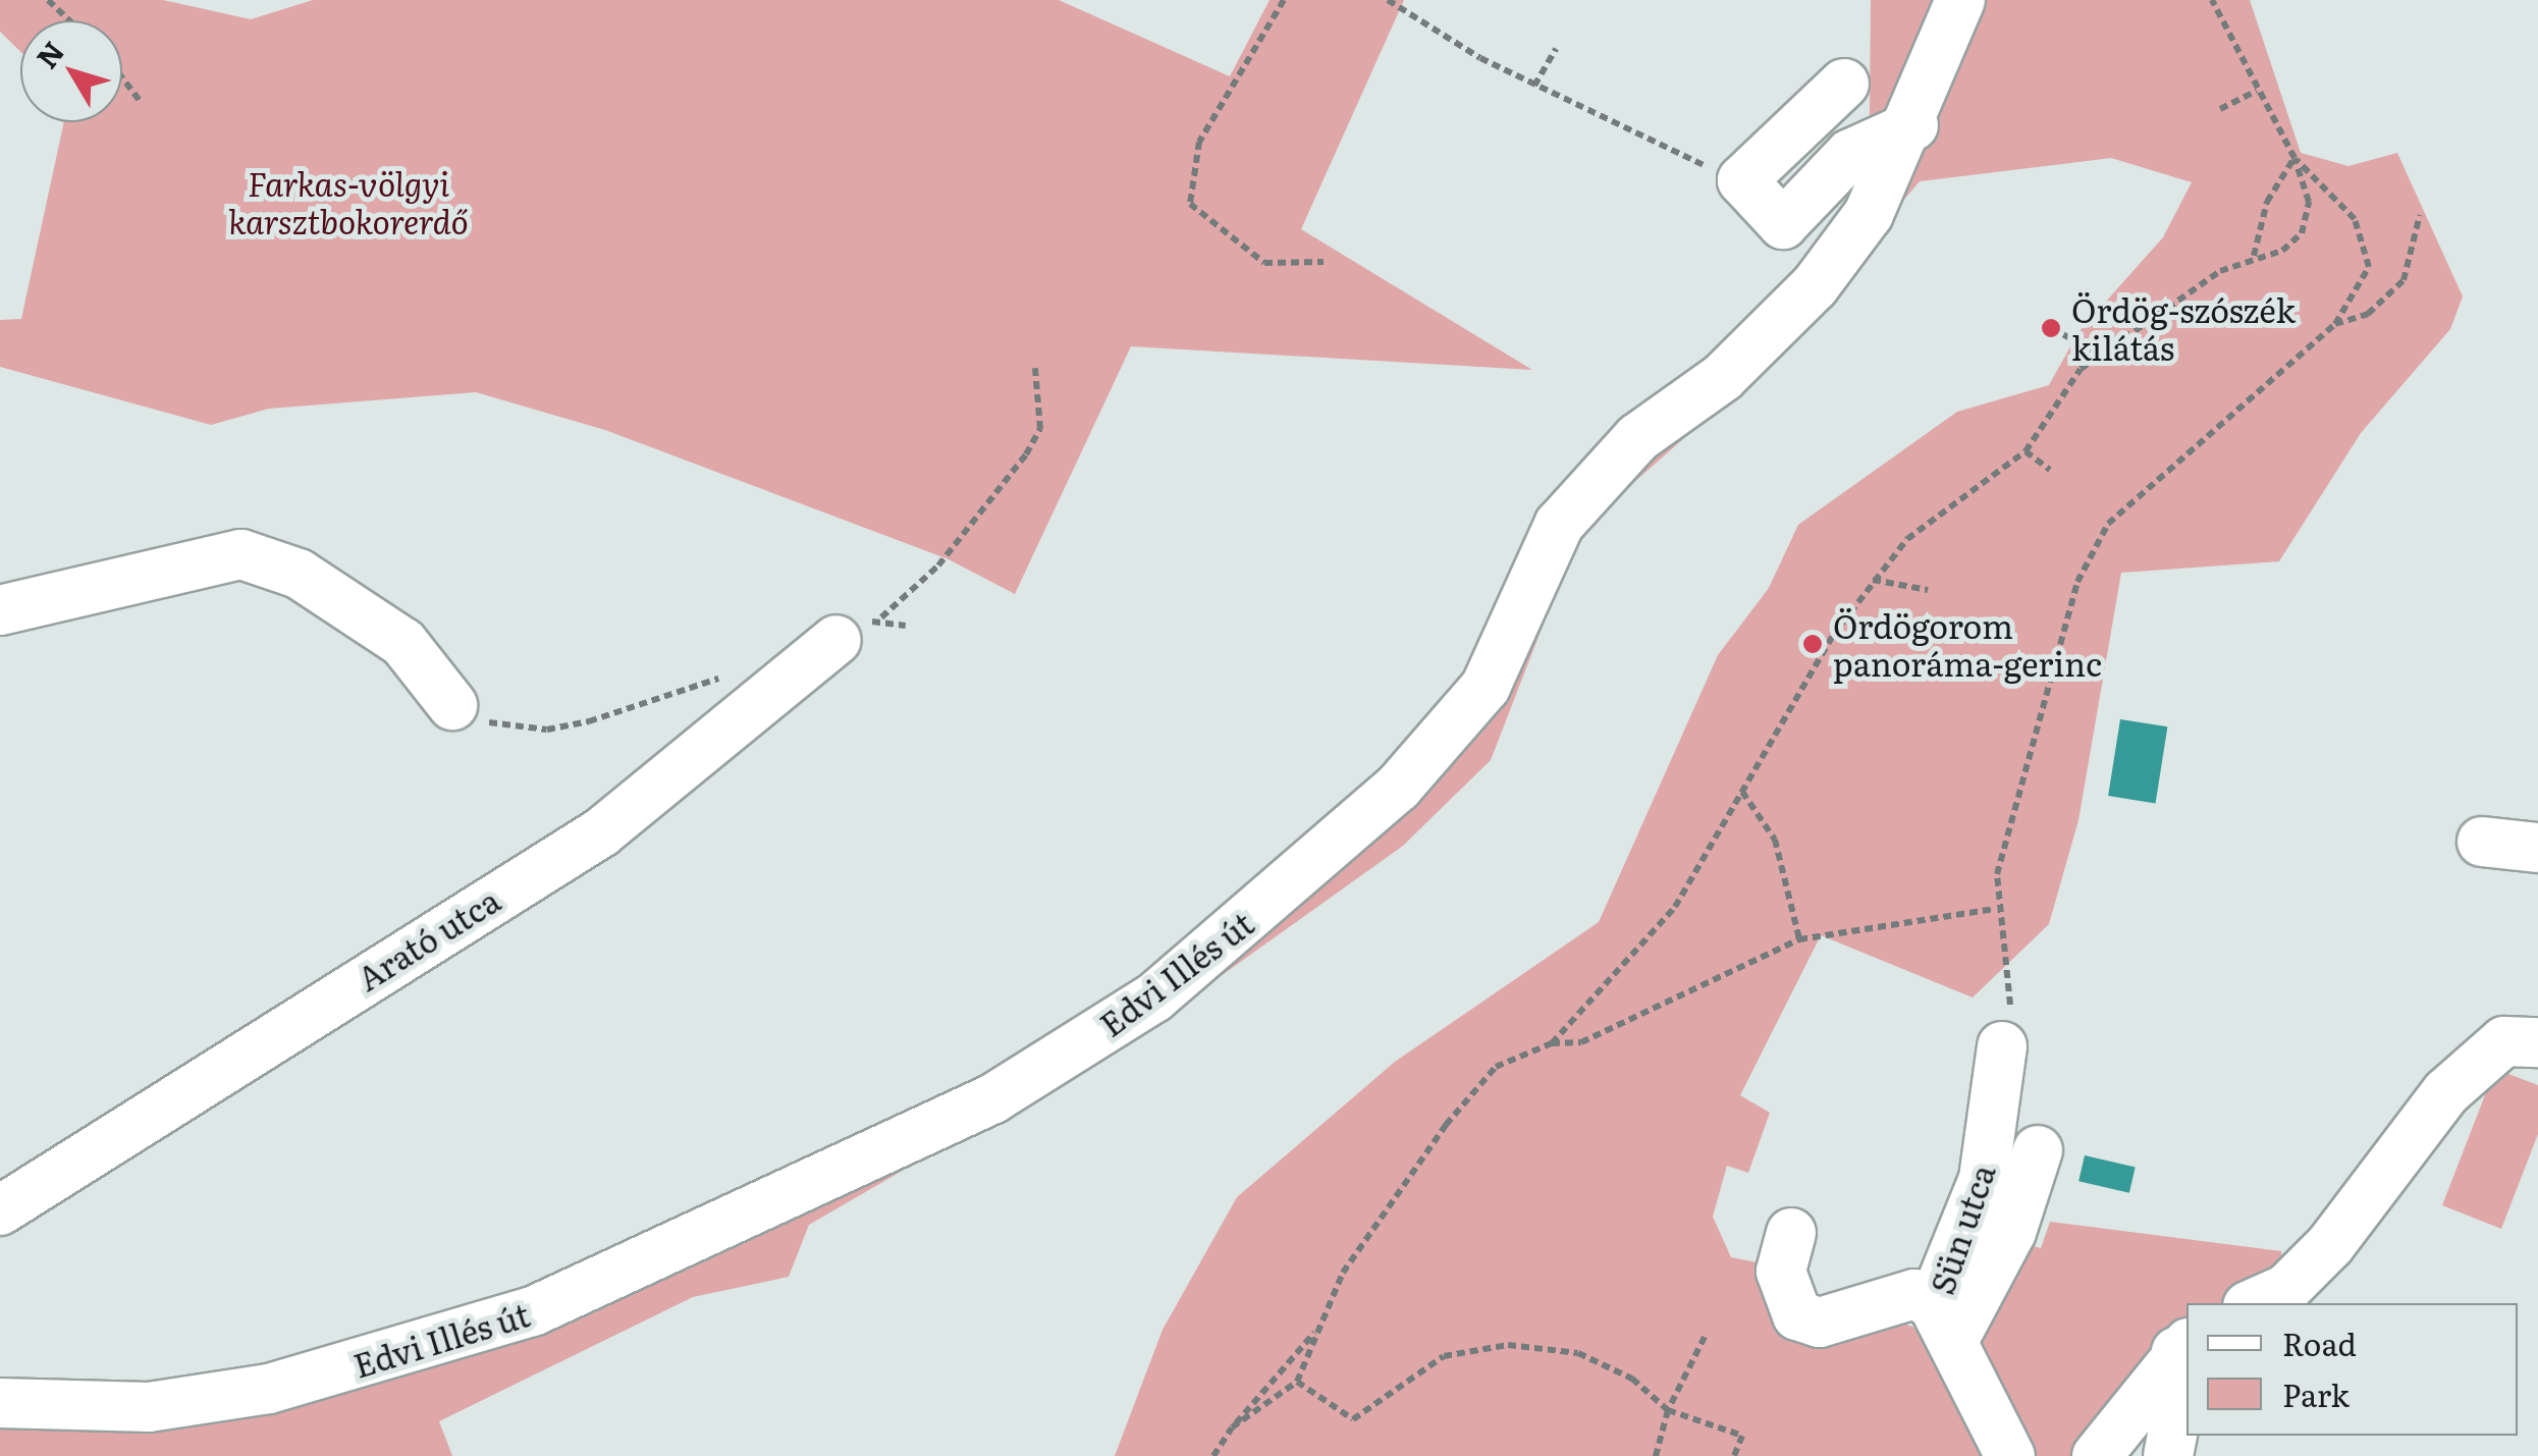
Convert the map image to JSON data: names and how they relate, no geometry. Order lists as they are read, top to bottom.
{
  "streets": {
    "street": ["Arató utca", "Edvi Illés út", "Sün utca"]
  },
  "parks": ["Farkas-völgyi karsztbokorerdő"],
  "places": ["Ördög-szószék kilátás", "Ördögorom panoráma-gerinc"],
  "legend": ["Road", "Park"],
  "north": "top left"
}
